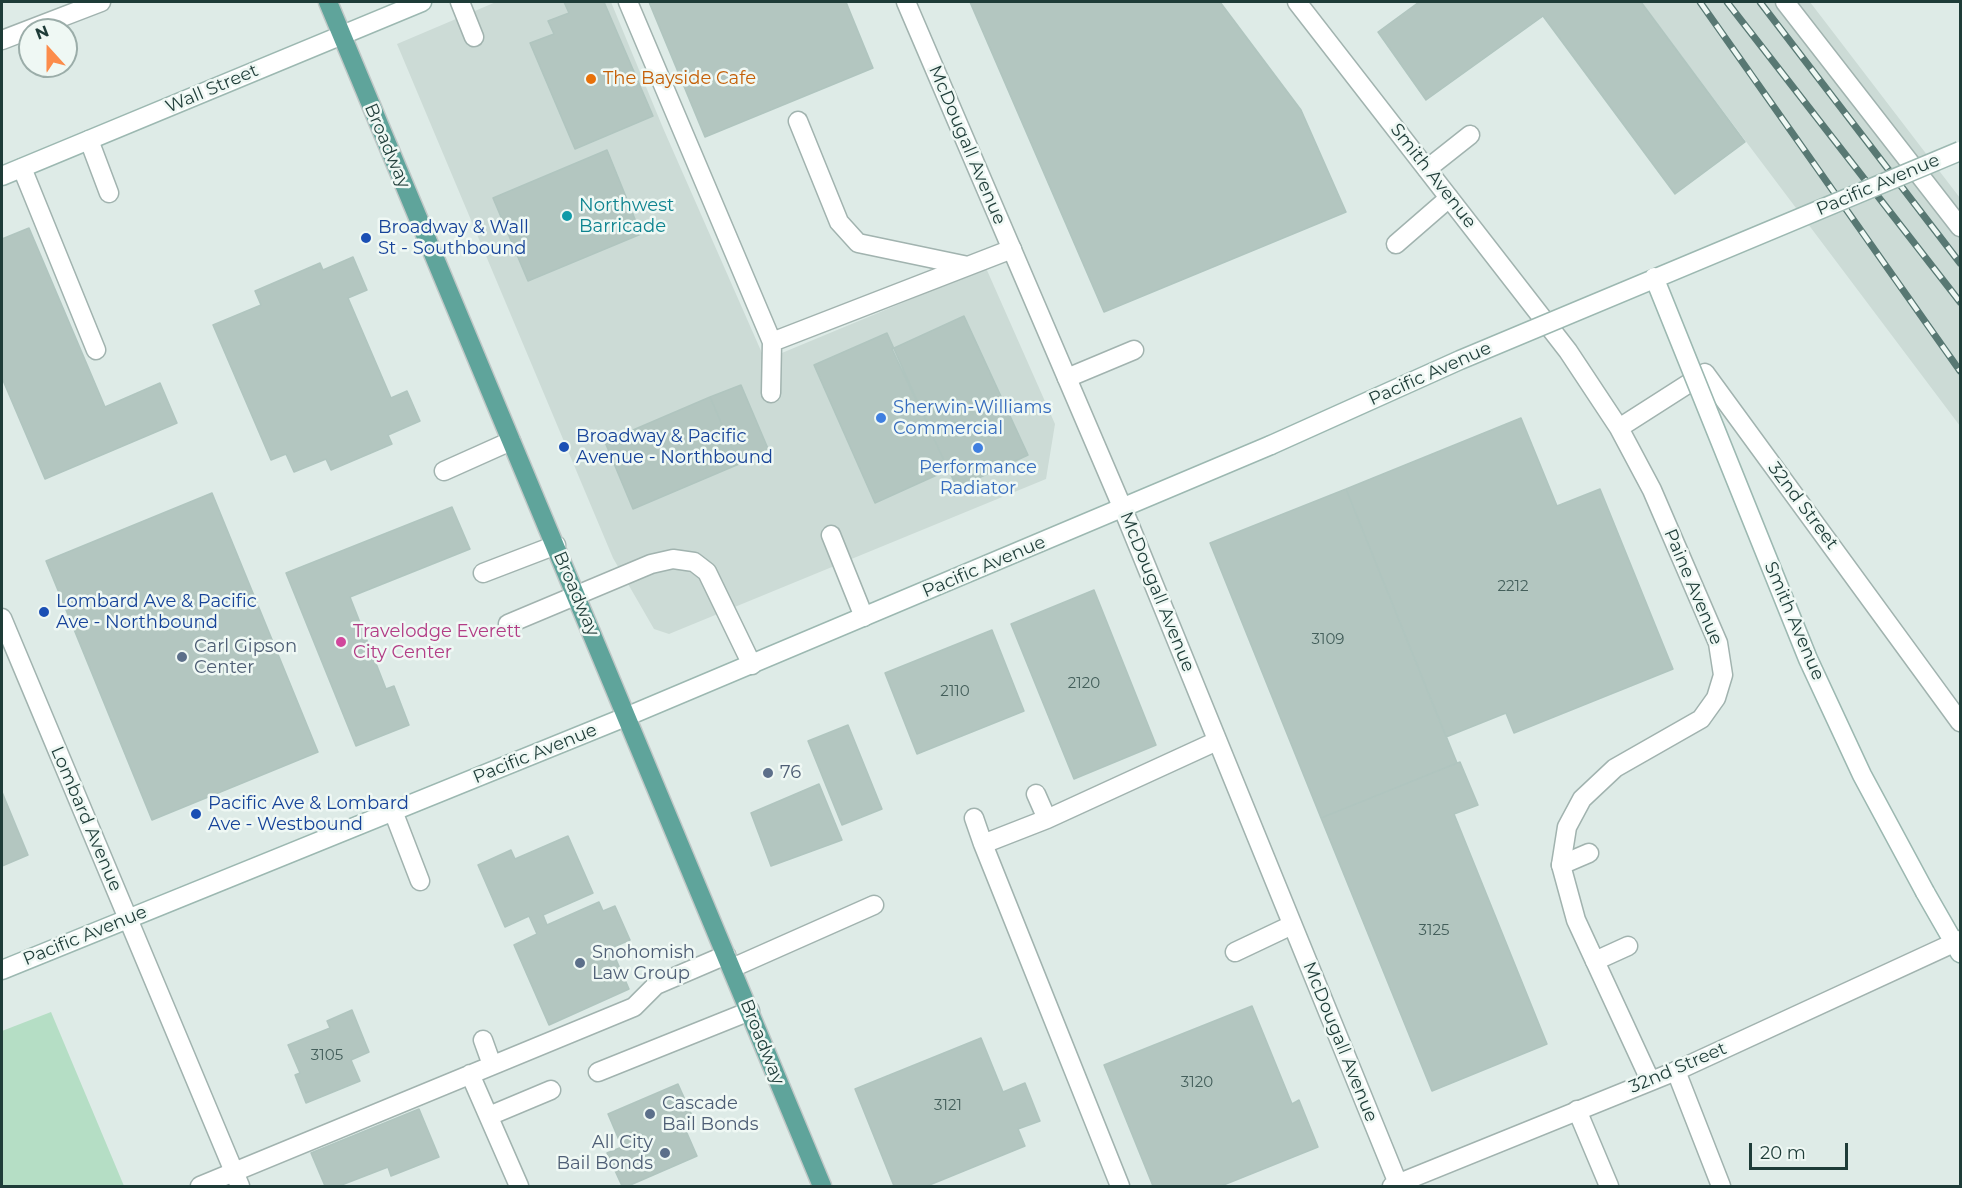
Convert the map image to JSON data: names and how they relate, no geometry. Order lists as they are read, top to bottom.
{
  "streets": {
    "main road": ["Broadway"],
    "street": [
      "Wall Street",
      "McDougall Avenue",
      "Smith Avenue",
      "Pacific Avenue",
      "32nd Street",
      "Paine Avenue",
      "Lombard Avenue"
    ]
  },
  "crossings": [
    ["Wall Street", "Broadway"],
    ["McDougall Avenue", "Pacific Avenue"],
    ["McDougall Avenue", "32nd Street"],
    ["Broadway", "Pacific Avenue"],
    ["Smith Avenue", "Pacific Avenue"],
    ["Smith Avenue", "32nd Street"],
    ["Smith Avenue", "Paine Avenue"],
    ["Pacific Avenue", "Lombard Avenue"],
    ["32nd Street", "Paine Avenue"]
  ],
  "places": [
    "The Bayside Cafe",
    "Northwest Barricade",
    "Broadway & Wall St - Southbound",
    "Sherwin-Williams Commercial",
    "Broadway & Pacific Avenue - Northbound",
    "Performance Radiator",
    "Lombard Ave & Pacific Ave - Northbound",
    "Travelodge Everett City Center",
    "Carl Gipson Center",
    "76",
    "Pacific Ave & Lombard Ave - Westbound",
    "Snohomish Law Group",
    "Cascade Bail Bonds",
    "All City Bail Bonds"
  ],
  "house_numbers": [
    "2212",
    "3109",
    "2120",
    "2110",
    "3125",
    "3105",
    "3120",
    "3121"
  ],
  "scale_bar": "20 m",
  "north": "top"
}
